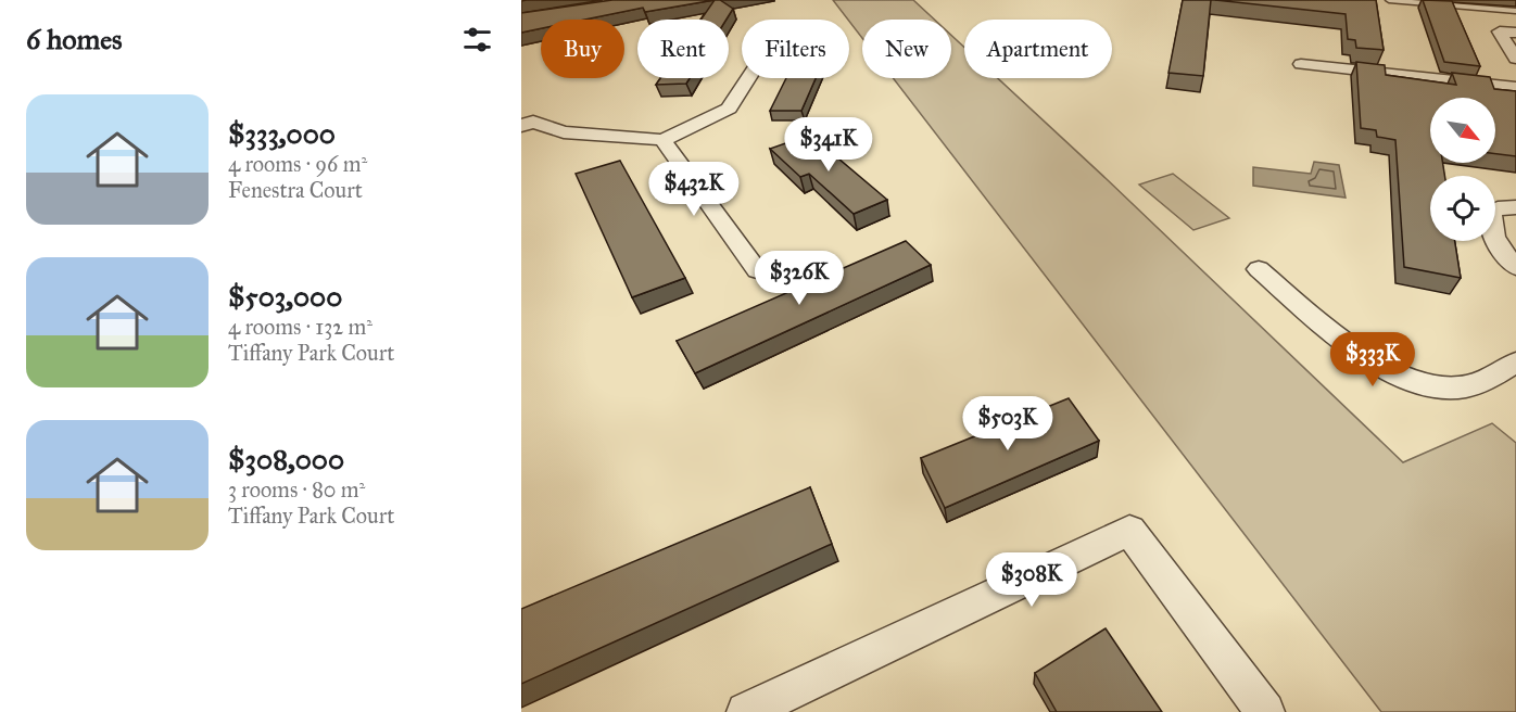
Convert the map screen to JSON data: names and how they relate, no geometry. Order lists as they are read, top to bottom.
{
  "north": "bottom right",
  "page": {
    "heading": "6 homes",
    "chip": [
      "Buy",
      "Rent",
      "Filters",
      "New",
      "Apartment"
    ],
    "list": [
      {
        "name": "$333,000",
        "note": "4 rooms · 96 m² · Fenestra Court"
      },
      {
        "name": "$503,000",
        "note": "4 rooms · 132 m² · Tiffany Park Court"
      },
      {
        "name": "$308,000",
        "note": "3 rooms · 80 m² · Tiffany Park Court"
      }
    ],
    "price": [
      "$341K",
      "$432K",
      "$326K",
      "$333K",
      "$503K",
      "$308K"
    ]
  }
}
